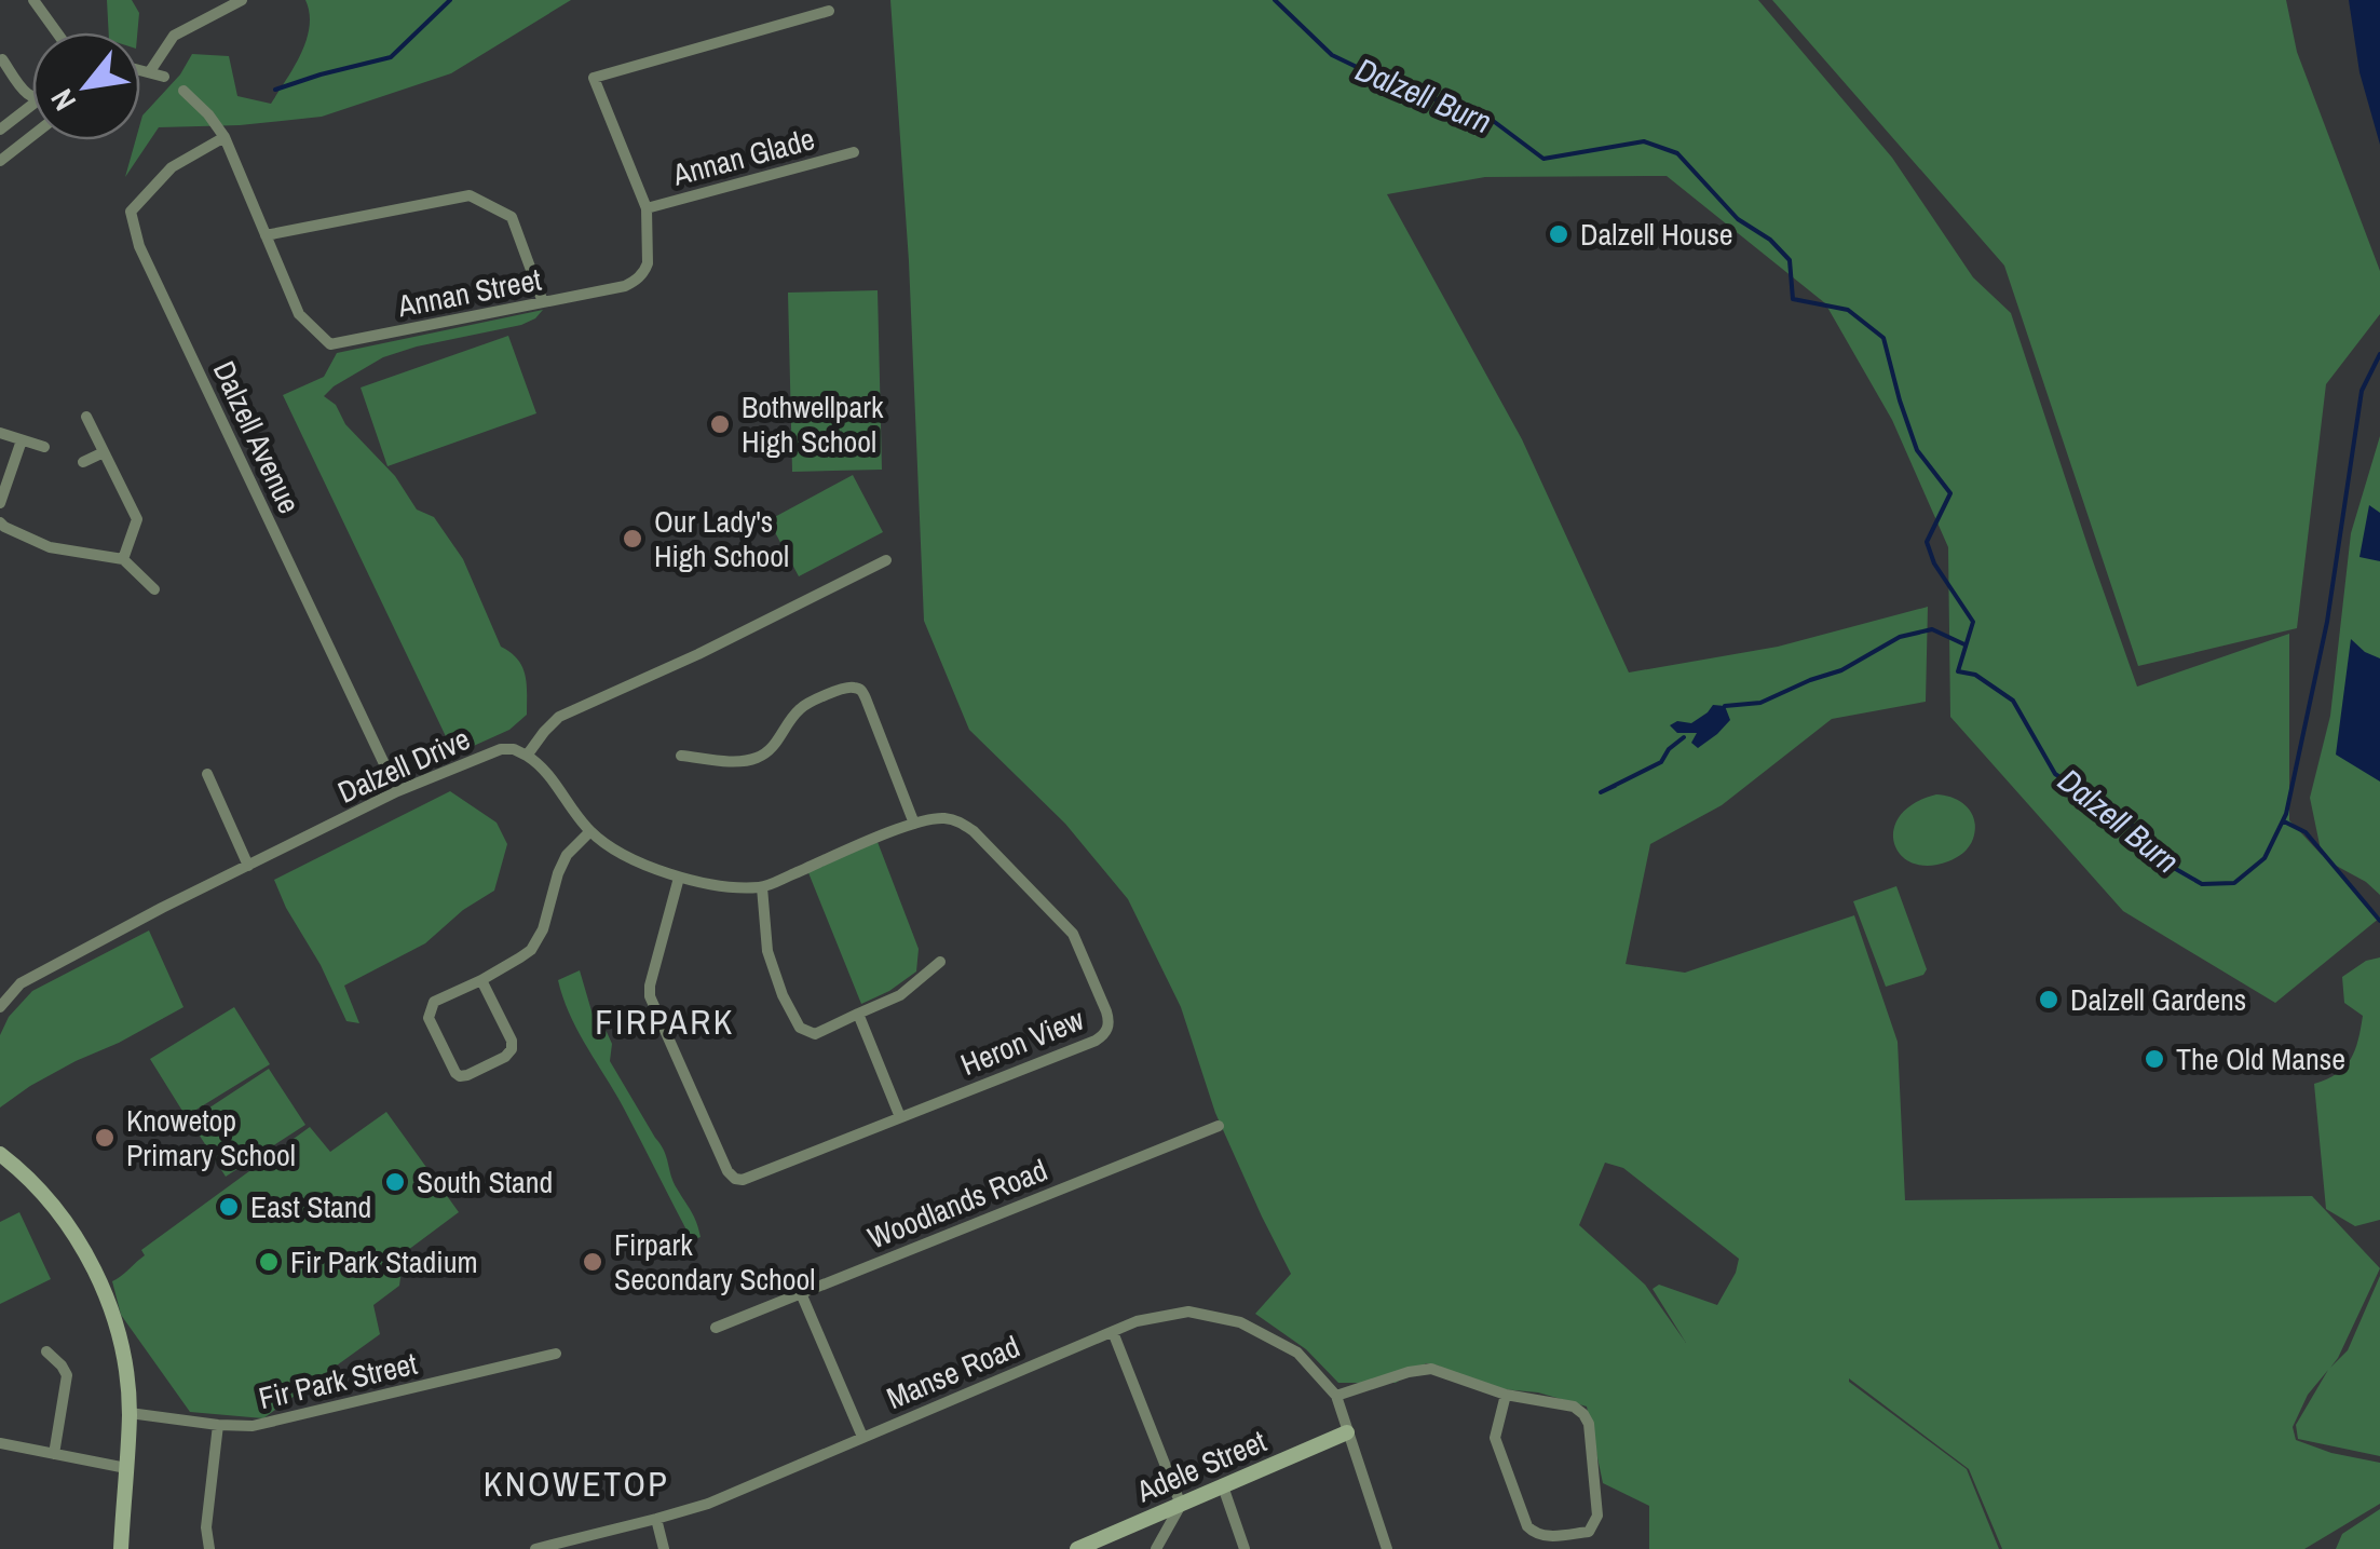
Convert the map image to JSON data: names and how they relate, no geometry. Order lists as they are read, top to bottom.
{
  "streets": {
    "street": [
      "Annan Glade",
      "Annan Street",
      "Dalzell Avenue",
      "Dalzell Drive",
      "Heron View",
      "Woodlands Road",
      "Manse Road",
      "Fir Park Street",
      "Adele Street"
    ]
  },
  "crossings": [
    ["Annan Glade", "Annan Street"],
    ["Annan Street", "Dalzell Avenue"],
    ["Dalzell Avenue", "Dalzell Drive"],
    ["Dalzell Drive", "Heron View"],
    ["Manse Road", "Adele Street"]
  ],
  "districts": ["FIRPARK", "KNOWETOP"],
  "water": ["Dalzell Burn"],
  "places": [
    "Dalzell House",
    "Bothwellpark High School",
    "Our Lady's High School",
    "Dalzell Gardens",
    "The Old Manse",
    "Knowetop Primary School",
    "South Stand",
    "East Stand",
    "Fir Park Stadium",
    "Firpark Secondary School"
  ],
  "north": "bottom left"
}
